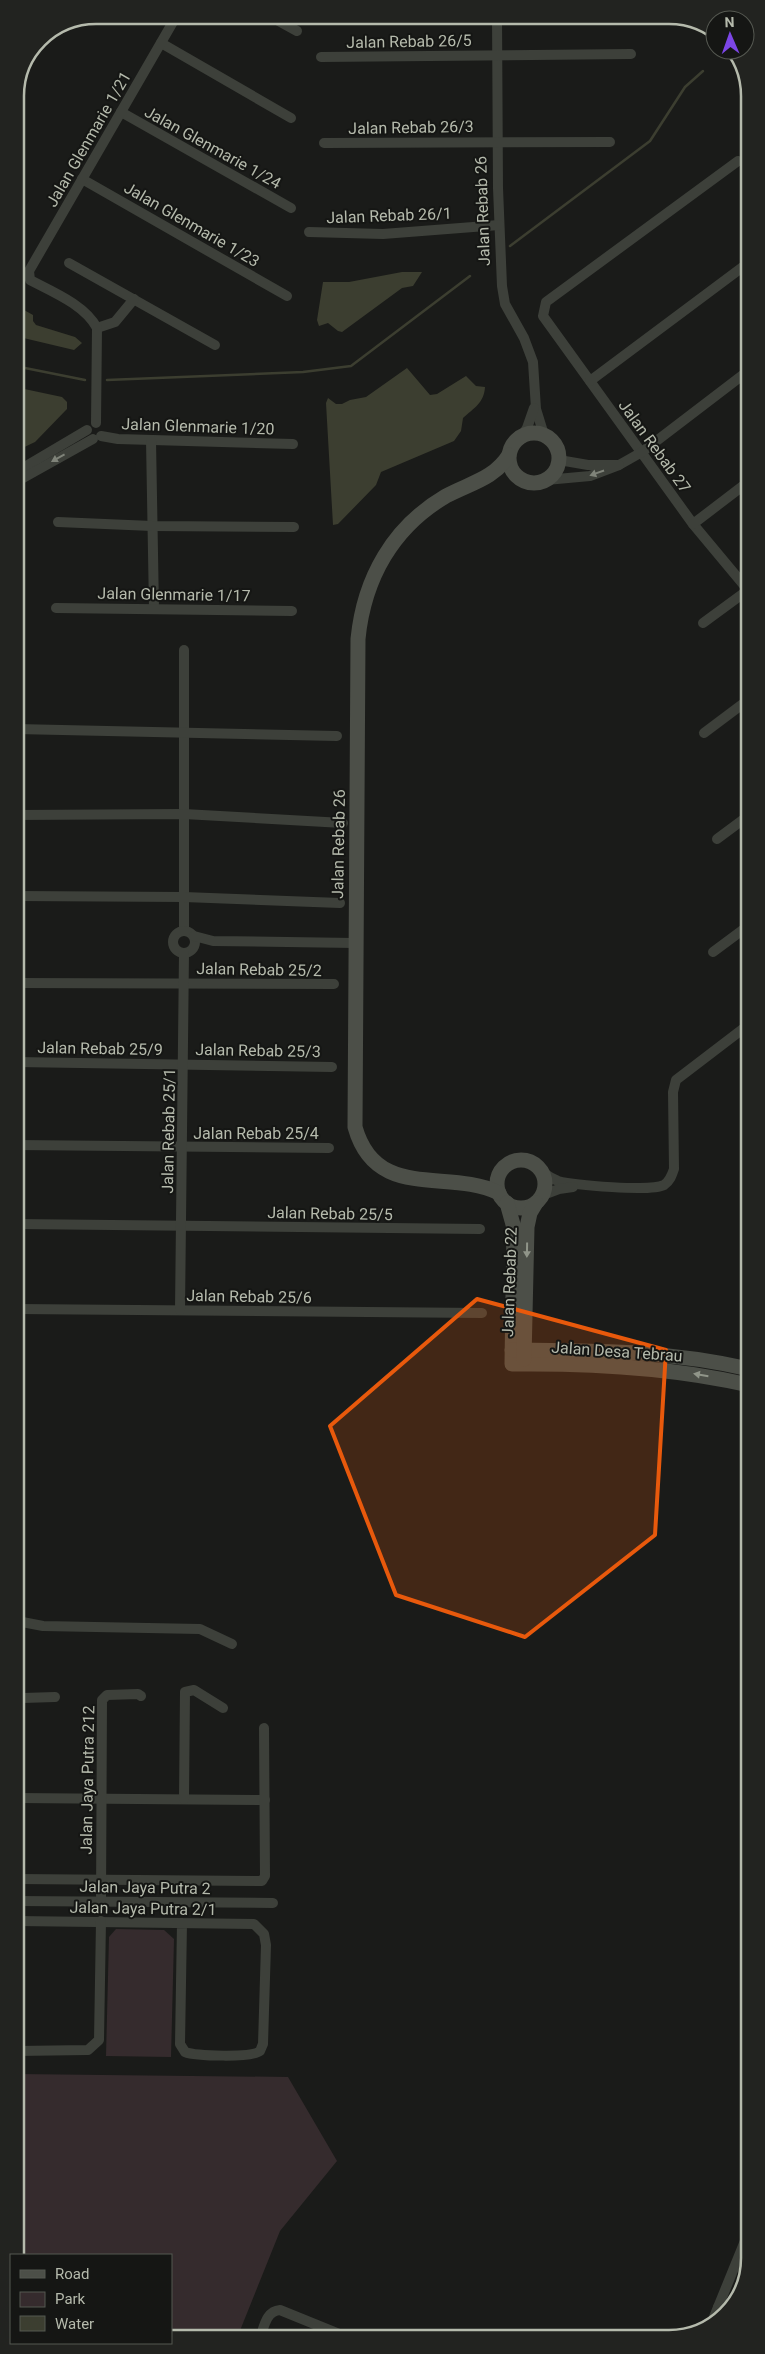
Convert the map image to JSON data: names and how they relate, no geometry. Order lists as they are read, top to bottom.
{
  "streets": {
    "street": [
      "Jalan Rebab 26/5",
      "Jalan Rebab 26/3",
      "Jalan Glenmarie 1/21",
      "Jalan Glenmarie 1/24",
      "Jalan Rebab 26",
      "Jalan Rebab 26/1",
      "Jalan Glenmarie 1/23",
      "Jalan Glenmarie 1/20",
      "Jalan Rebab 27",
      "Jalan Glenmarie 1/17",
      "Jalan Rebab 25/2",
      "Jalan Rebab 25/9",
      "Jalan Rebab 25/3",
      "Jalan Rebab 25/1",
      "Jalan Rebab 25/4",
      "Jalan Rebab 25/5",
      "Jalan Rebab 22",
      "Jalan Rebab 25/6",
      "Jalan Desa Tebrau",
      "Jalan Jaya Putra 212",
      "Jalan Jaya Putra 2",
      "Jalan Jaya Putra 2/1"
    ]
  },
  "crossings": [
    ["Jalan Rebab 26/5", "Jalan Rebab 26"],
    ["Jalan Rebab 26/3", "Jalan Rebab 26"],
    ["Jalan Glenmarie 1/21", "Jalan Glenmarie 1/24"],
    ["Jalan Glenmarie 1/21", "Jalan Glenmarie 1/23"],
    ["Jalan Rebab 26", "Jalan Rebab 26/1"],
    ["Jalan Rebab 26", "Jalan Rebab 22"],
    ["Jalan Rebab 25/2", "Jalan Rebab 25/1"],
    ["Jalan Rebab 25/9", "Jalan Rebab 25/3"],
    ["Jalan Rebab 25/9", "Jalan Rebab 25/1"],
    ["Jalan Rebab 25/3", "Jalan Rebab 25/1"],
    ["Jalan Rebab 25/1", "Jalan Rebab 25/4"],
    ["Jalan Rebab 25/1", "Jalan Rebab 25/5"],
    ["Jalan Rebab 25/1", "Jalan Rebab 25/6"],
    ["Jalan Rebab 22", "Jalan Desa Tebrau"],
    ["Jalan Jaya Putra 212", "Jalan Jaya Putra 2"]
  ],
  "legend": ["Road", "Park", "Water"],
  "north": "top"
}
